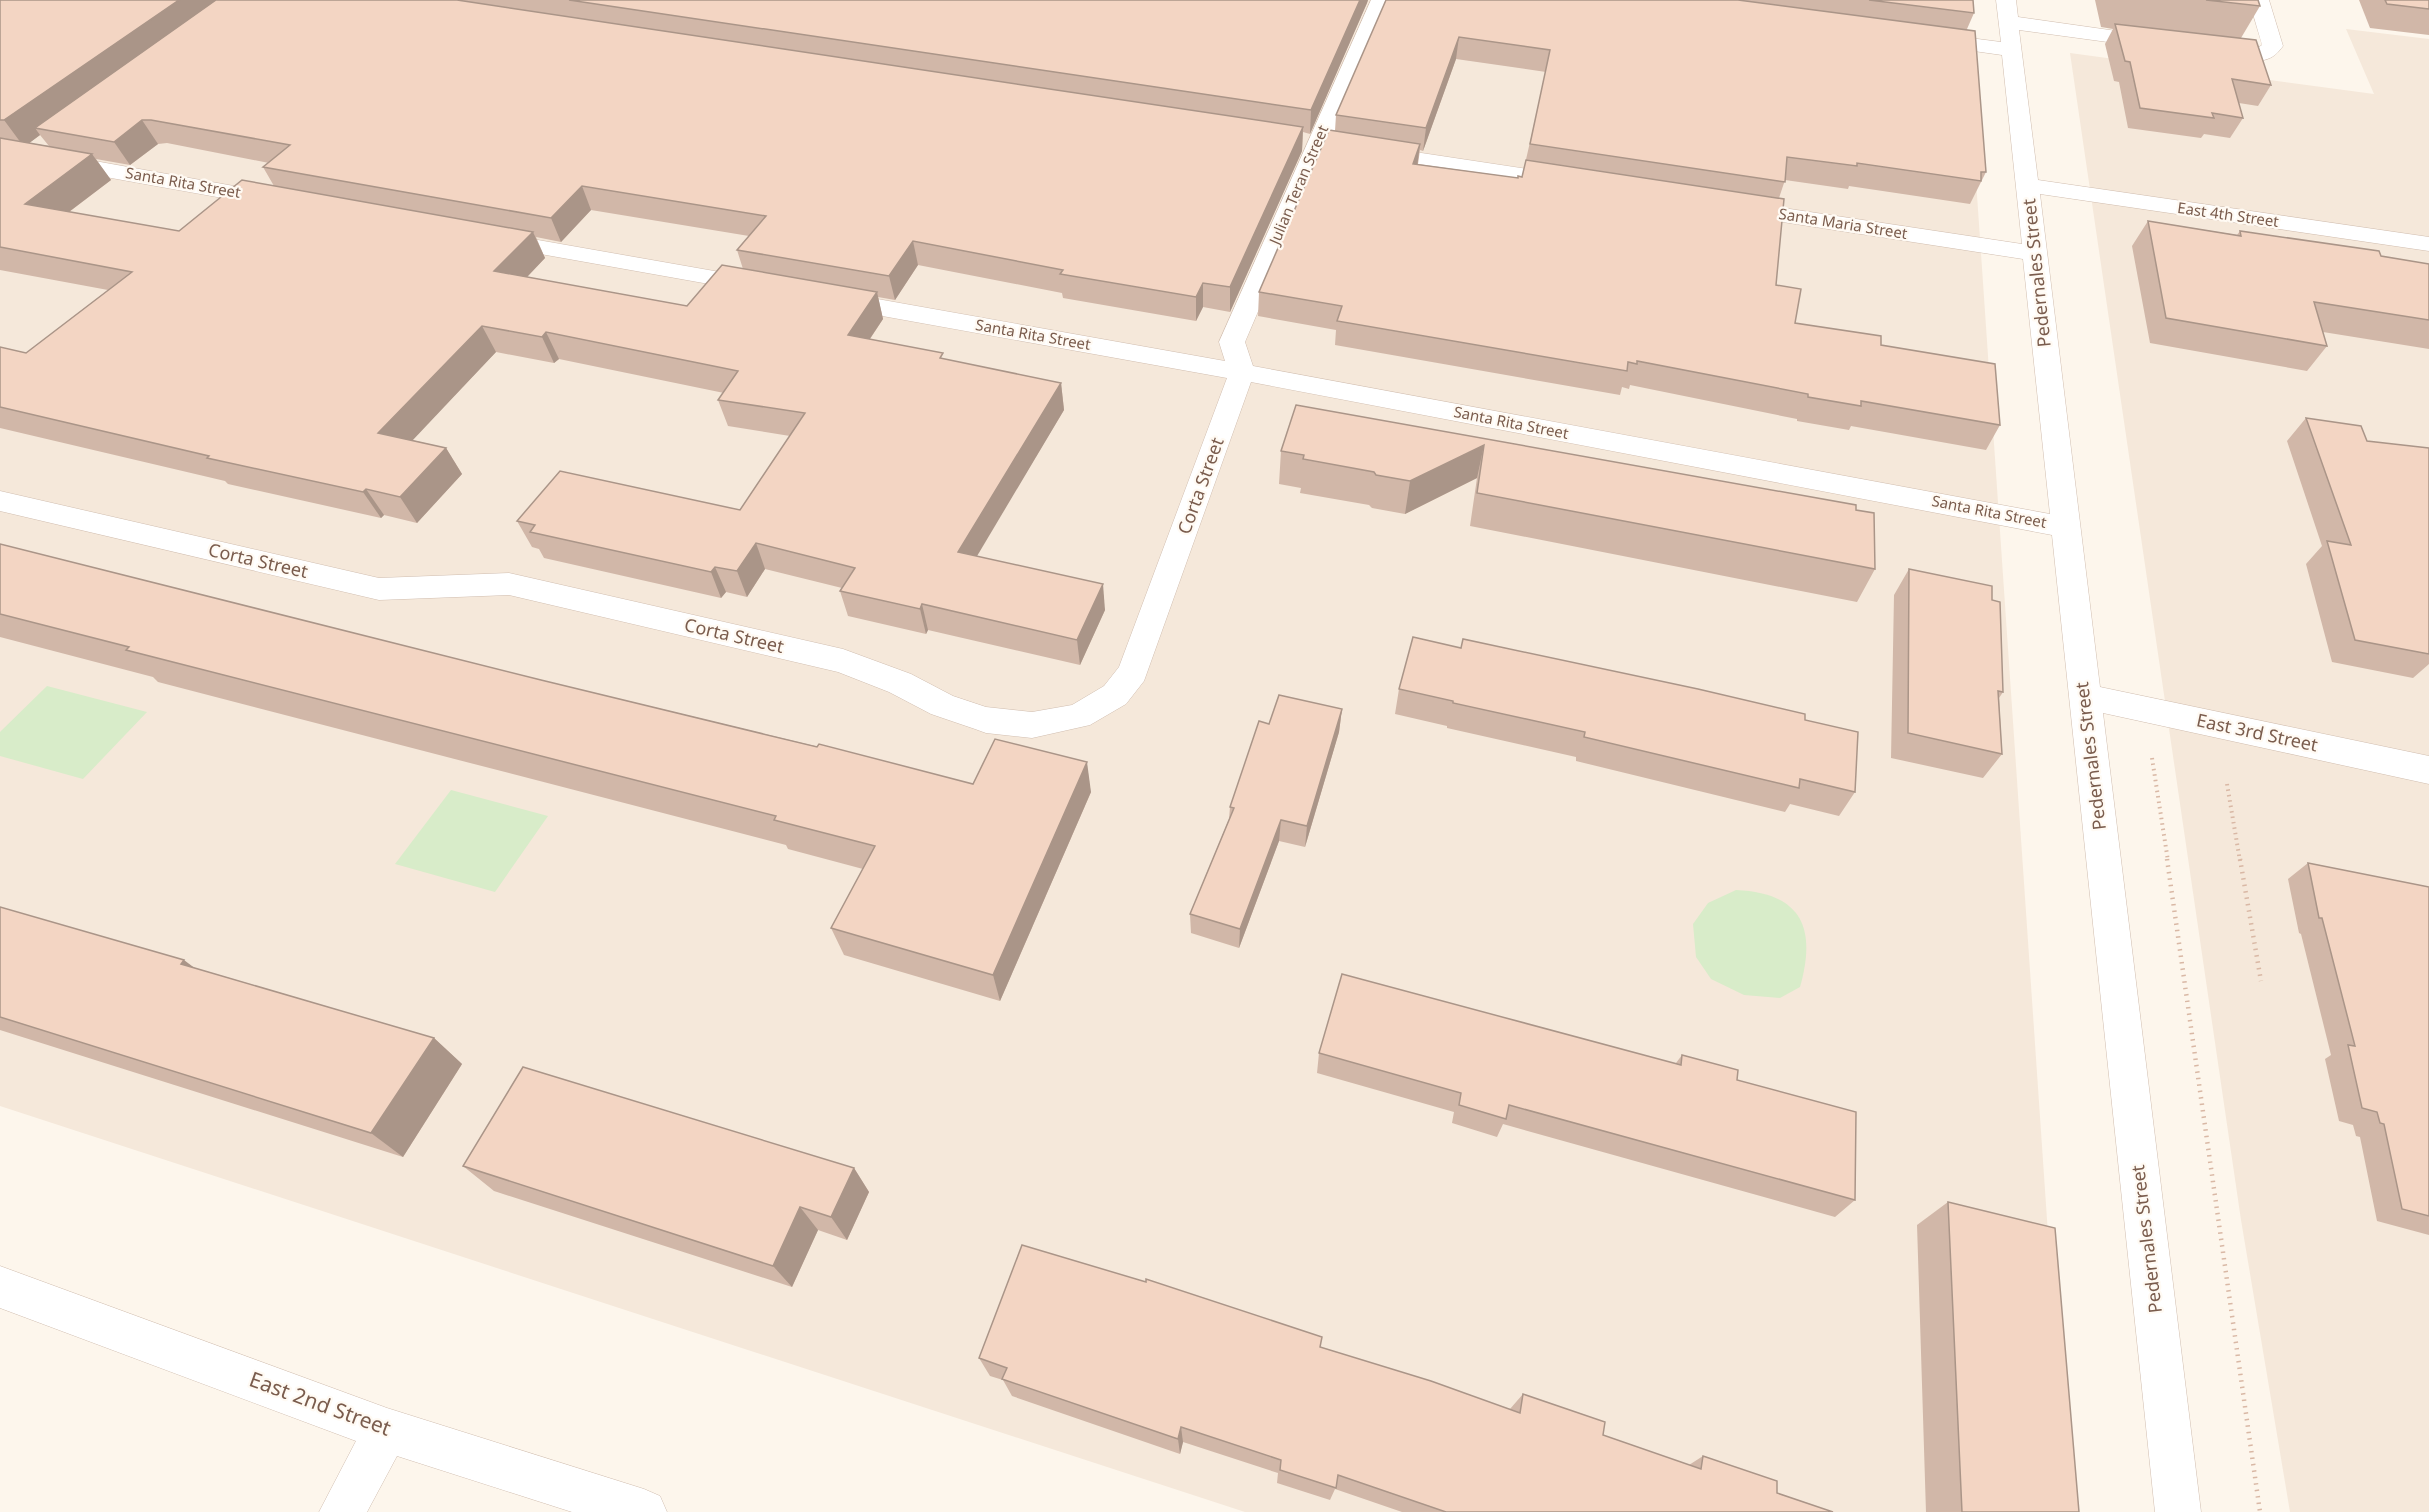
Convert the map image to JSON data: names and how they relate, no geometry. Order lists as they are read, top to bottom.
{
  "streets": {
    "street": [
      "Santa Rita Street",
      "Julian Teran Street",
      "East 4th Street",
      "Santa Maria Street",
      "Pedernales Street",
      "Corta Street",
      "East 3rd Street",
      "East 2nd Street"
    ]
  },
  "crossings": [
    ["Santa Rita Street", "Julian Teran Street"],
    ["Santa Rita Street", "Pedernales Street"],
    ["Santa Rita Street", "Corta Street"],
    ["Julian Teran Street", "Corta Street"],
    ["East 4th Street", "Pedernales Street"],
    ["Santa Maria Street", "Pedernales Street"],
    ["Pedernales Street", "East 3rd Street"]
  ]
}
